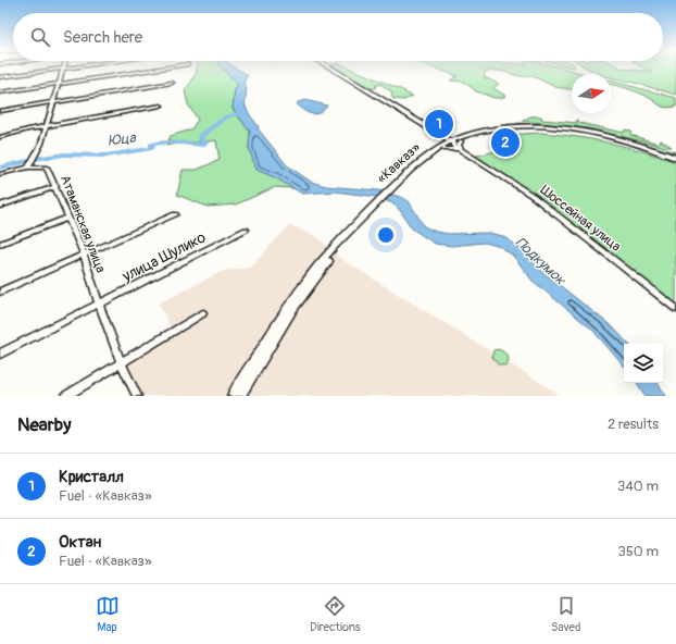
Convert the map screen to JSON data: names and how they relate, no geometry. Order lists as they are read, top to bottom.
{
  "streets": {
    "main road": ["«Кавказ»"],
    "street": ["Шоссейная улица", "Атаманская улица", "улица Шулико"]
  },
  "crossings": [
    ["«Кавказ»", "Шоссейная улица"],
    ["Атаманская улица", "улица Шулико"]
  ],
  "water": ["Юца", "Подкумок"],
  "north": "right",
  "page": {
    "search": "Search here",
    "pins": ["1", "2"],
    "heading": ["Nearby", "2 results"],
    "list": [
      {
        "mark": "1",
        "name": "Кристалл",
        "note": "Fuel · «Кавказ»",
        "value": "340 m"
      },
      {
        "mark": "2",
        "name": "Октан",
        "note": "Fuel · «Кавказ»",
        "value": "350 m"
      }
    ],
    "nav": ["Map", "Directions", "Saved"]
  }
}
